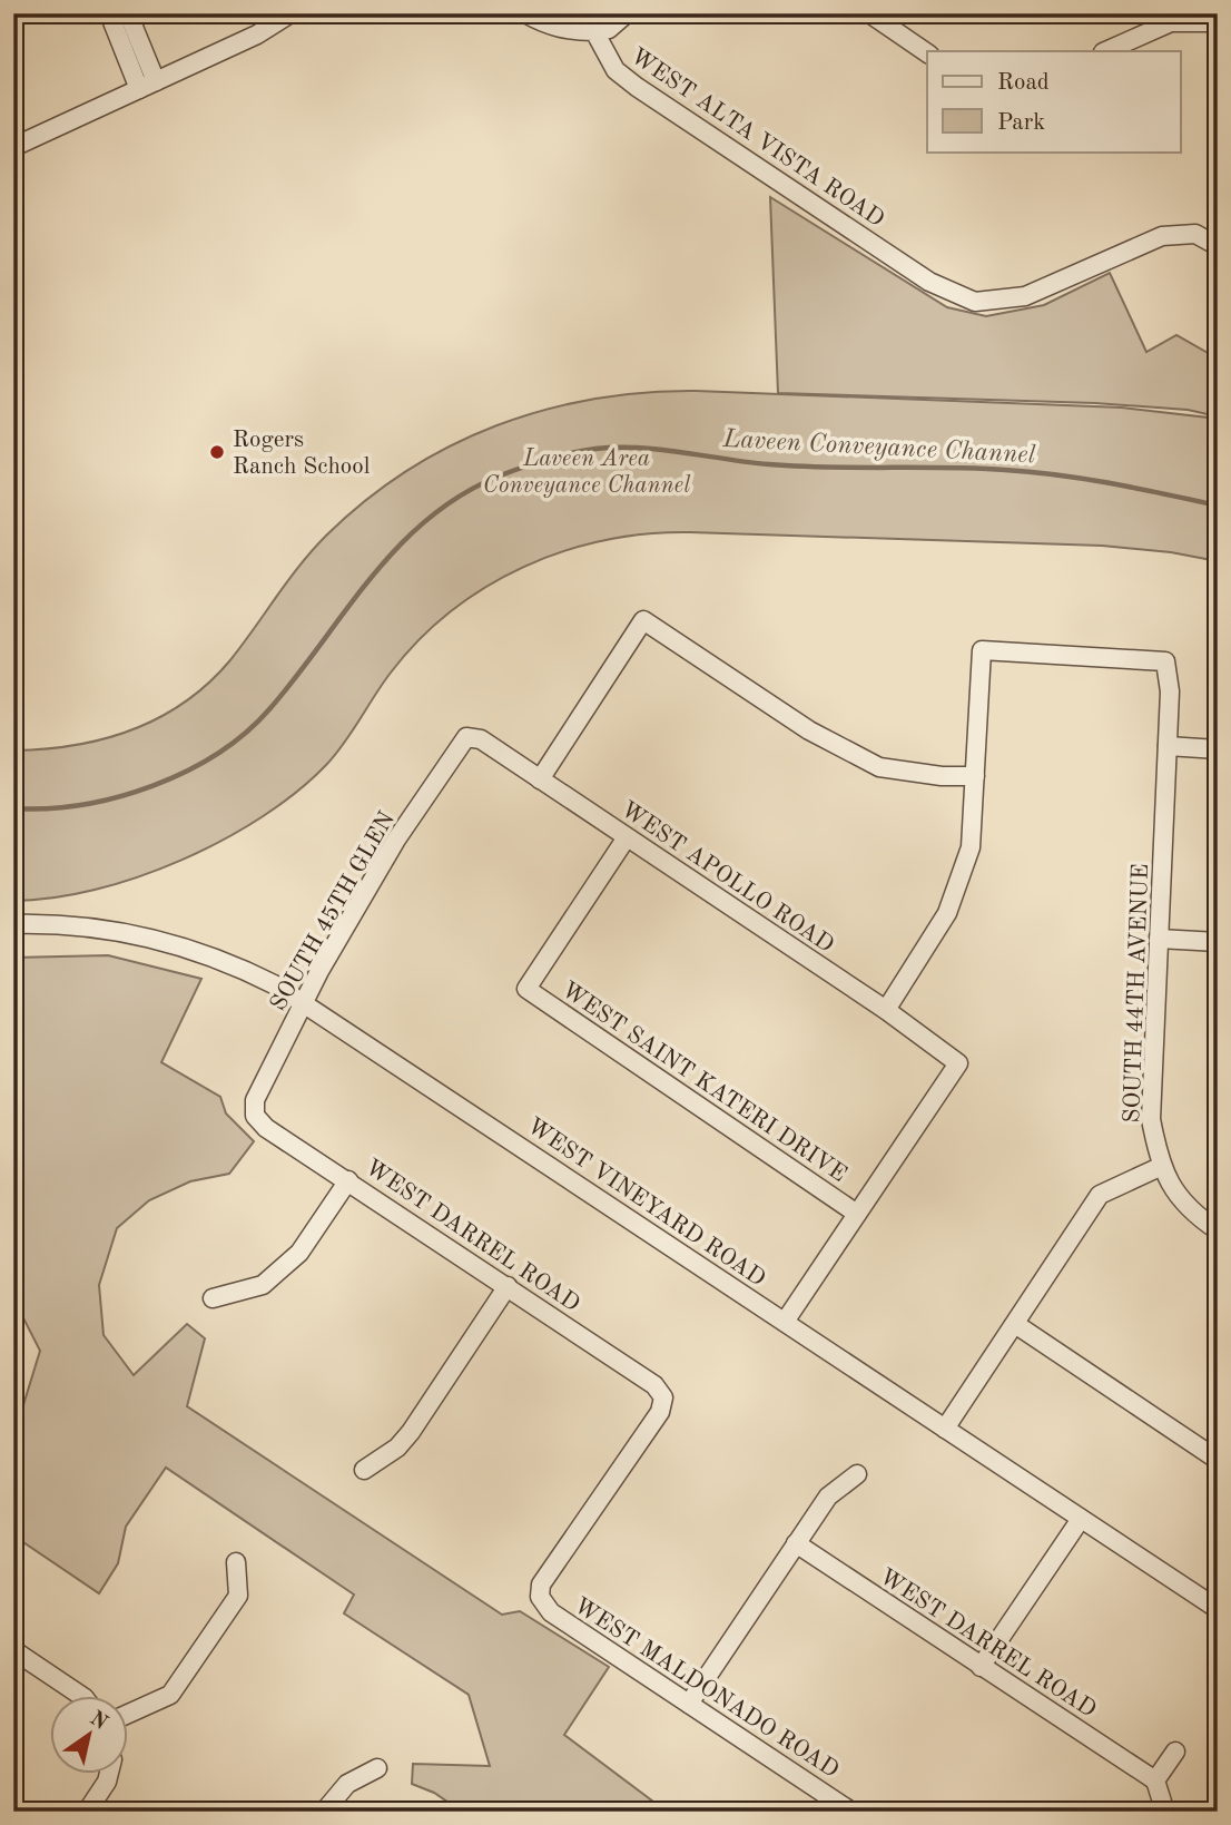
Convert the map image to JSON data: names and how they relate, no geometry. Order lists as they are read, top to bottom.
{
  "streets": {
    "street": [
      "WEST ALTA VISTA ROAD",
      "WEST APOLLO ROAD",
      "SOUTH 45TH GLEN",
      "SOUTH 44TH AVENUE",
      "WEST SAINT KATERI DRIVE",
      "WEST VINEYARD ROAD",
      "WEST DARREL ROAD",
      "WEST MALDONADO ROAD"
    ]
  },
  "crossings": [
    ["WEST APOLLO ROAD", "SOUTH 45TH GLEN"],
    ["WEST APOLLO ROAD", "WEST SAINT KATERI DRIVE"],
    ["SOUTH 45TH GLEN", "WEST VINEYARD ROAD"],
    ["SOUTH 45TH GLEN", "WEST DARREL ROAD"],
    ["WEST DARREL ROAD", "WEST MALDONADO ROAD"]
  ],
  "water": ["Laveen Conveyance Channel"],
  "parks": ["Laveen Area Conveyance Channel"],
  "places": ["Rogers Ranch School"],
  "legend": ["Road", "Park"],
  "north": "top right"
}
